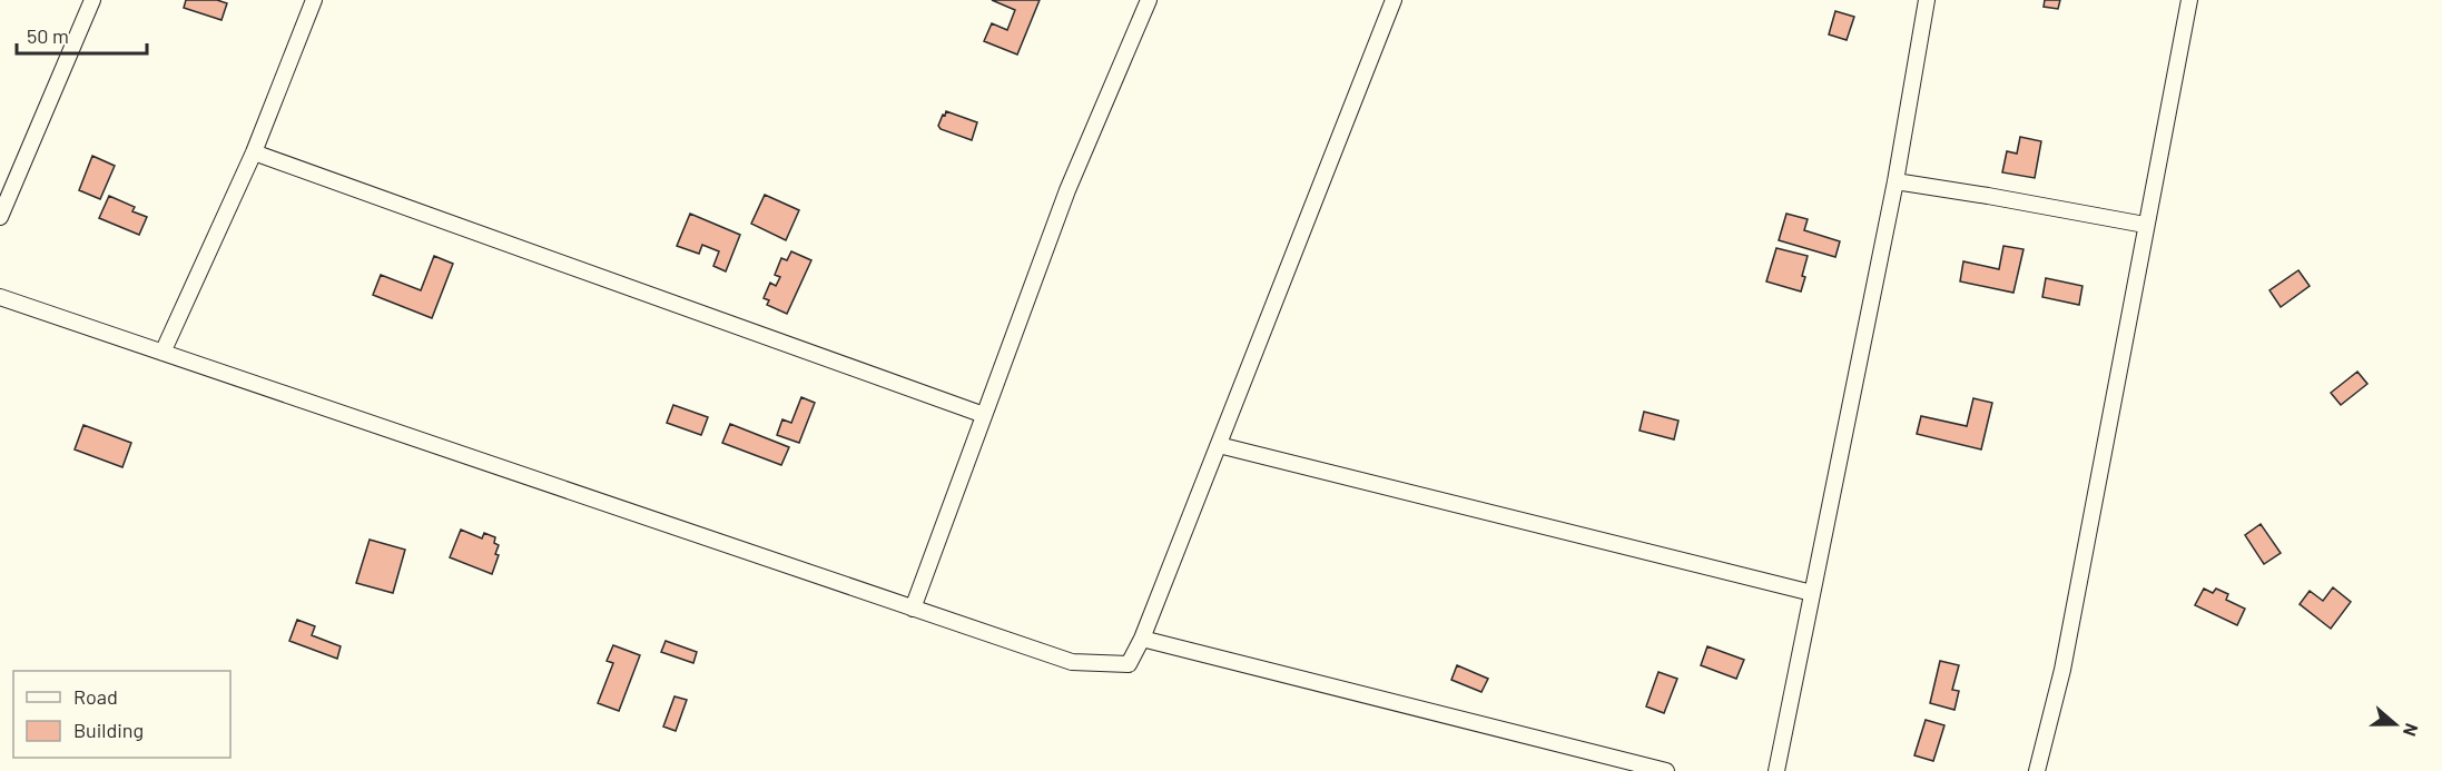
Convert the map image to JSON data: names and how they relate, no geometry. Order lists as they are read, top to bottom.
{
  "legend": ["Road", "Building"],
  "scale_bar": "50 m",
  "north": "right"
}
